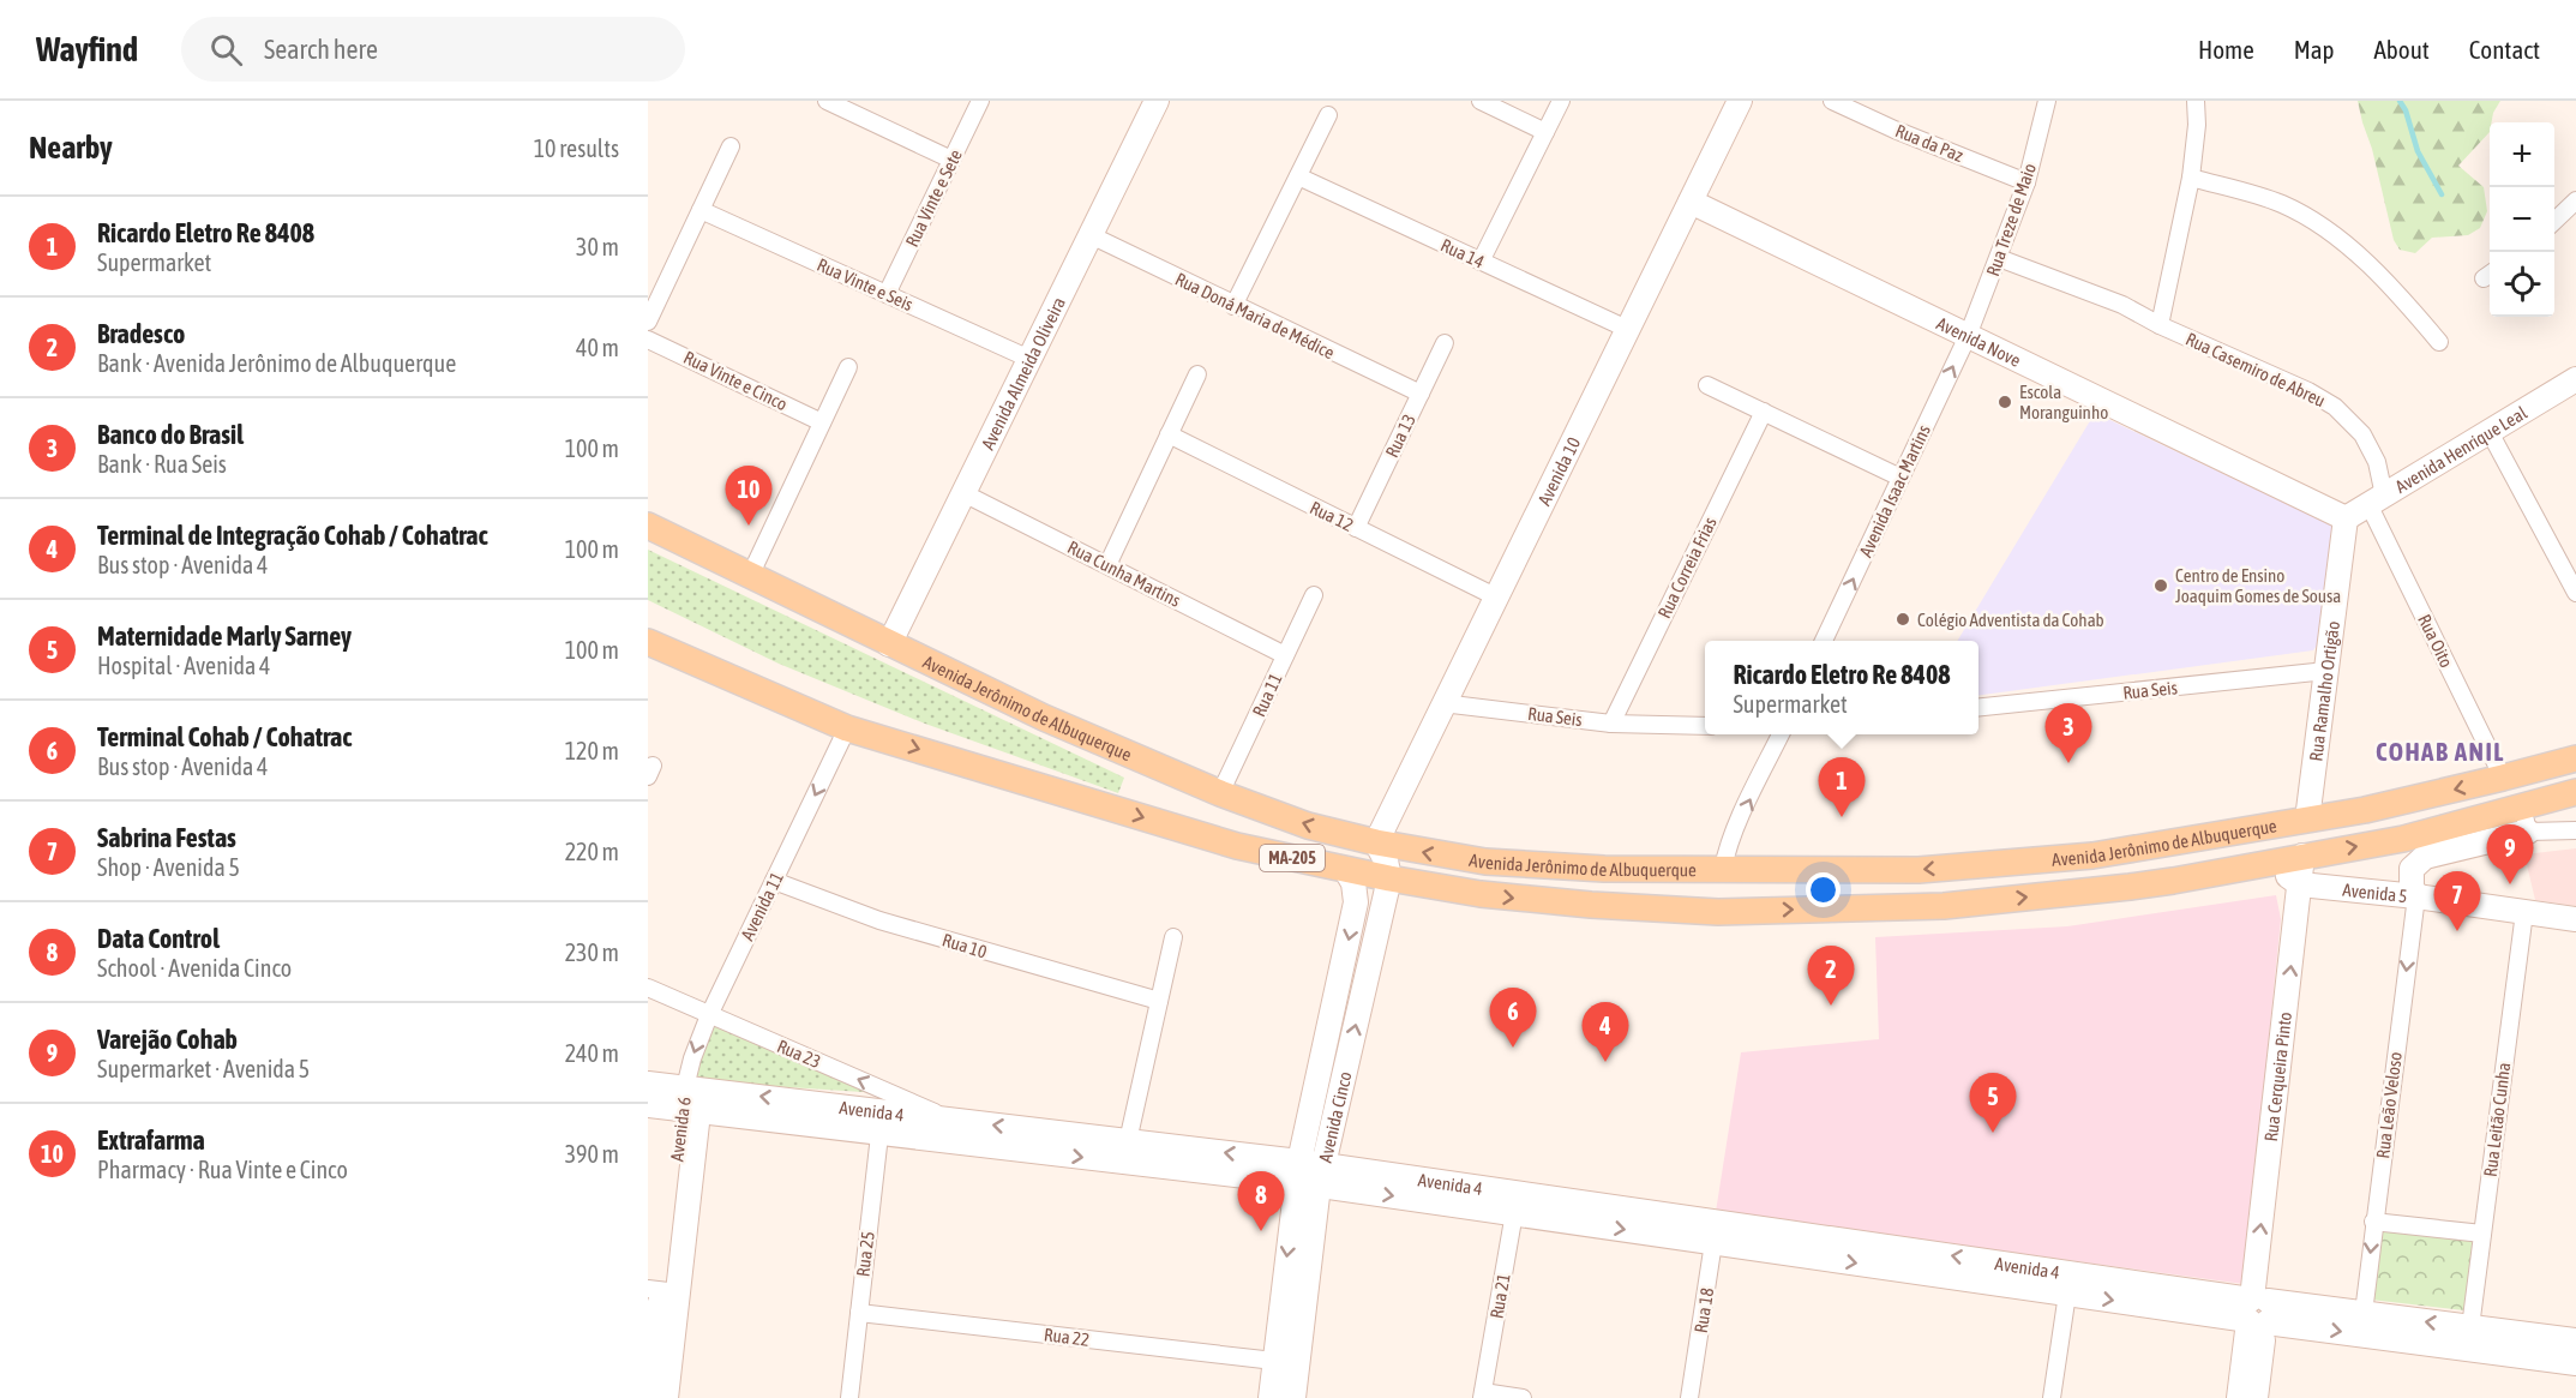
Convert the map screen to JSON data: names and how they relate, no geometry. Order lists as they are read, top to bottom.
{
  "streets": {
    "main road": [
      "Avenida Nove",
      "Avenida Almeida Oliveira",
      "Avenida Henrique Leal",
      "Avenida 10",
      "Rua Ramalho Ortigão",
      "Avenida Jerônimo de Albuquerque",
      "MA-205",
      "Avenida 5",
      "Rua Cerqueira Pinto",
      "Avenida 4",
      "Avenida Cinco",
      "Avenida 6"
    ],
    "street": [
      "Rua da Paz",
      "Rua Vinte e Sete",
      "Rua Treze de Maio",
      "Rua 14",
      "Rua Vinte e Seis",
      "Rua Doná Maria de Médice",
      "Rua Casemiro de Abreu",
      "Rua Vinte e Cinco",
      "Rua 13",
      "Avenida Isaac Martins",
      "Rua 12",
      "Rua Correia Frias",
      "Rua Cunha Martins",
      "Rua Oito",
      "Rua Seis",
      "Rua 11",
      "Avenida 11",
      "Rua 10",
      "Rua 23",
      "Rua Leão Veloso",
      "Rua Leitão Cunha",
      "Rua 25",
      "Rua 21",
      "Rua 18",
      "Rua 22"
    ]
  },
  "crossings": [
    ["Rua da Paz", "Rua Treze de Maio"],
    ["Rua Vinte e Sete", "Rua Vinte e Seis"],
    ["Rua Treze de Maio", "Avenida Nove"],
    ["Rua Treze de Maio", "Rua Casemiro de Abreu"],
    ["Rua Treze de Maio", "Avenida Isaac Martins"],
    ["Rua 14", "Avenida 10"],
    ["Rua Vinte e Seis", "Avenida Almeida Oliveira"],
    ["Rua Doná Maria de Médice", "Avenida Almeida Oliveira"],
    ["Rua Doná Maria de Médice", "Rua 13"],
    ["Avenida Nove", "Avenida Henrique Leal"],
    ["Avenida Nove", "Avenida 10"],
    ["Avenida Nove", "Avenida Isaac Martins"],
    ["Avenida Nove", "Rua Ramalho Ortigão"],
    ["Rua Casemiro de Abreu", "Avenida Henrique Leal"],
    ["Rua Casemiro de Abreu", "Rua Oito"],
    ["Avenida Almeida Oliveira", "Rua Cunha Martins"],
    ["Avenida Almeida Oliveira", "Avenida Jerônimo de Albuquerque"],
    ["Rua 13", "Rua 12"],
    ["Avenida Henrique Leal", "Rua Oito"],
    ["Avenida Henrique Leal", "Rua Ramalho Ortigão"],
    ["Avenida 10", "Rua 12"],
    ["Avenida 10", "Rua Seis"],
    ["Avenida 10", "Avenida Jerônimo de Albuquerque"],
    ["Rua Correia Frias", "Rua Seis"],
    ["Rua Cunha Martins", "Rua 11"],
    ["Rua Oito", "Avenida Jerônimo de Albuquerque"],
    ["Rua Seis", "Rua Ramalho Ortigão"],
    ["Rua Ramalho Ortigão", "Avenida Jerônimo de Albuquerque"],
    ["Rua 11", "Avenida Jerônimo de Albuquerque"],
    ["Avenida Jerônimo de Albuquerque", "Avenida 5"],
    ["Avenida Jerônimo de Albuquerque", "Avenida 11"],
    ["Avenida Jerônimo de Albuquerque", "Rua Cerqueira Pinto"],
    ["Avenida Jerônimo de Albuquerque", "Avenida Cinco"],
    ["Avenida 5", "Rua Cerqueira Pinto"],
    ["Avenida 5", "Rua Leão Veloso"],
    ["Avenida 5", "Rua Leitão Cunha"],
    ["Avenida 11", "Rua 10"],
    ["Avenida 11", "Rua 23"],
    ["Avenida 11", "Avenida 4"],
    ["Avenida 11", "Avenida 6"],
    ["Rua 23", "Avenida 4"],
    ["Rua Cerqueira Pinto", "Avenida 4"],
    ["Rua Leão Veloso", "Avenida 4"],
    ["Avenida 4", "Avenida Cinco"],
    ["Avenida 4", "Rua Leitão Cunha"],
    ["Avenida 4", "Avenida 6"],
    ["Avenida 4", "Rua 25"],
    ["Avenida 4", "Rua 21"],
    ["Avenida 4", "Rua 18"],
    ["Avenida Cinco", "Rua 22"],
    ["Rua 25", "Rua 22"]
  ],
  "one_way": [
    "Avenida Isaac Martins",
    "Avenida 11",
    "Rua 23",
    "Rua Cerqueira Pinto",
    "Rua Leão Veloso"
  ],
  "districts": ["COHAB ANIL"],
  "places": ["Escola Moranguinho", "Centro de Ensino Joaquim Gomes de Sousa", "Colégio Adventista da Cohab"],
  "page": {
    "header": "Wayfind",
    "search": "Search here",
    "nav": [
      "Home",
      "Map",
      "About",
      "Contact"
    ],
    "heading": ["Nearby", "10 results"],
    "map_buttons": ["+", "−"],
    "list": [
      {
        "mark": "1",
        "name": "Ricardo Eletro Re 8408",
        "note": "Supermarket",
        "value": "30 m"
      },
      {
        "mark": "2",
        "name": "Bradesco",
        "note": "Bank · Avenida Jerônimo de Albuquerque",
        "value": "40 m"
      },
      {
        "mark": "3",
        "name": "Banco do Brasil",
        "note": "Bank · Rua Seis",
        "value": "100 m"
      },
      {
        "mark": "4",
        "name": "Terminal de Integração Cohab / Cohatrac",
        "note": "Bus stop · Avenida 4",
        "value": "100 m"
      },
      {
        "mark": "5",
        "name": "Maternidade Marly Sarney",
        "note": "Hospital · Avenida 4",
        "value": "100 m"
      },
      {
        "mark": "6",
        "name": "Terminal Cohab / Cohatrac",
        "note": "Bus stop · Avenida 4",
        "value": "120 m"
      },
      {
        "mark": "7",
        "name": "Sabrina Festas",
        "note": "Shop · Avenida 5",
        "value": "220 m"
      },
      {
        "mark": "8",
        "name": "Data Control",
        "note": "School · Avenida Cinco",
        "value": "230 m"
      },
      {
        "mark": "9",
        "name": "Varejão Cohab",
        "note": "Supermarket · Avenida 5",
        "value": "240 m"
      },
      {
        "mark": "10",
        "name": "Extrafarma",
        "note": "Pharmacy · Rua Vinte e Cinco",
        "value": "390 m"
      }
    ],
    "pins": [
      "10",
      "3",
      "1",
      "9",
      "7",
      "2",
      "6",
      "4",
      "5",
      "8"
    ],
    "popup": ["Ricardo Eletro Re 8408", "Supermarket"]
  }
}
